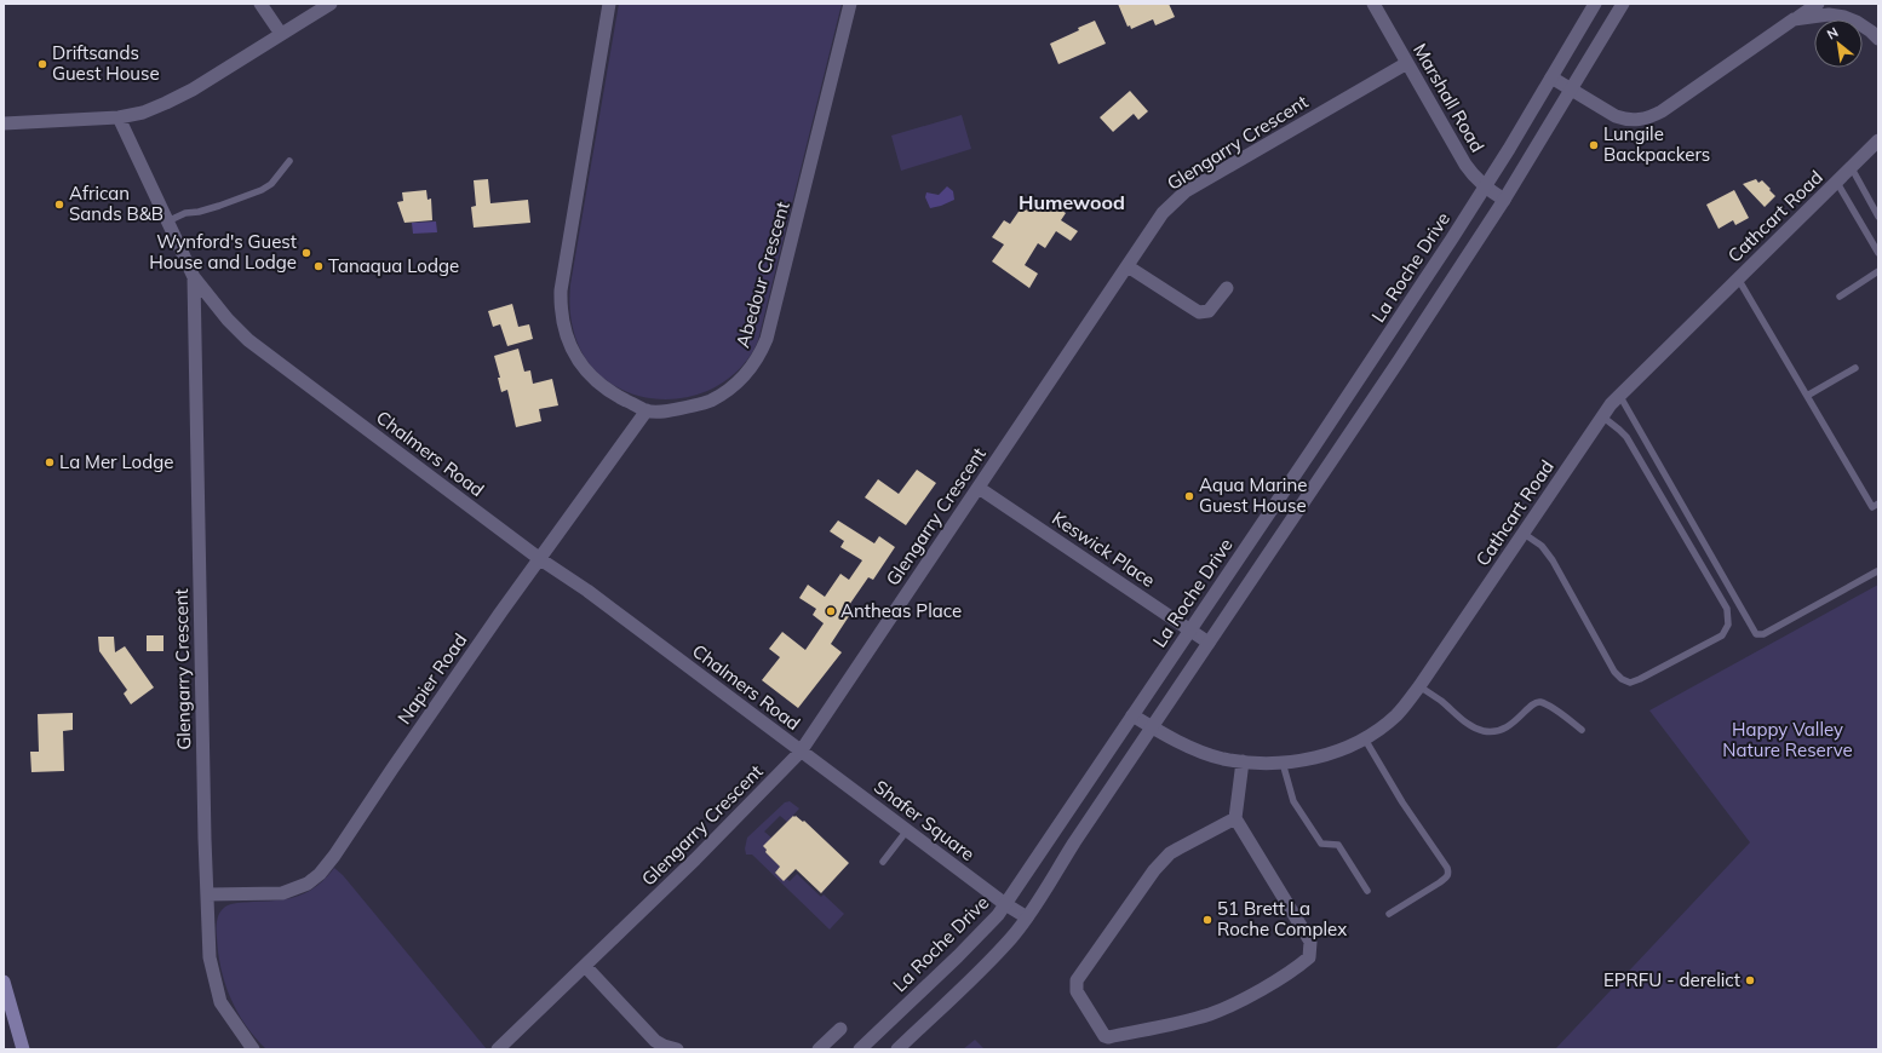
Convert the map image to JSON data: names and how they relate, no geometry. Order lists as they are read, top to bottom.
{
  "streets": {
    "street": [
      "Marshall Road",
      "Glengarry Crescent",
      "Cathcart Road",
      "La Roche Drive",
      "Abedour Crescent",
      "Chalmers Road",
      "Keswick Place",
      "Napier Road",
      "Shafer Square"
    ]
  },
  "crossings": [
    ["Marshall Road", "Glengarry Crescent"],
    ["Marshall Road", "La Roche Drive"],
    ["Glengarry Crescent", "Chalmers Road"],
    ["Glengarry Crescent", "Keswick Place"],
    ["Glengarry Crescent", "Napier Road"],
    ["Glengarry Crescent", "Shafer Square"],
    ["Cathcart Road", "La Roche Drive"],
    ["La Roche Drive", "Keswick Place"],
    ["La Roche Drive", "Shafer Square"],
    ["Abedour Crescent", "Napier Road"],
    ["Chalmers Road", "Napier Road"],
    ["Chalmers Road", "Shafer Square"]
  ],
  "districts": ["Humewood"],
  "parks": ["Happy Valley Nature Reserve"],
  "places": [
    "Driftsands Guest House",
    "Lungile Backpackers",
    "African Sands B&B",
    "Wynford's Guest House and Lodge",
    "Tanaqua Lodge",
    "La Mer Lodge",
    "Aqua Marine Guest House",
    "Antheas Place",
    "51 Brett La Roche Complex",
    "EPRFU - derelict"
  ],
  "north": "top left"
}
